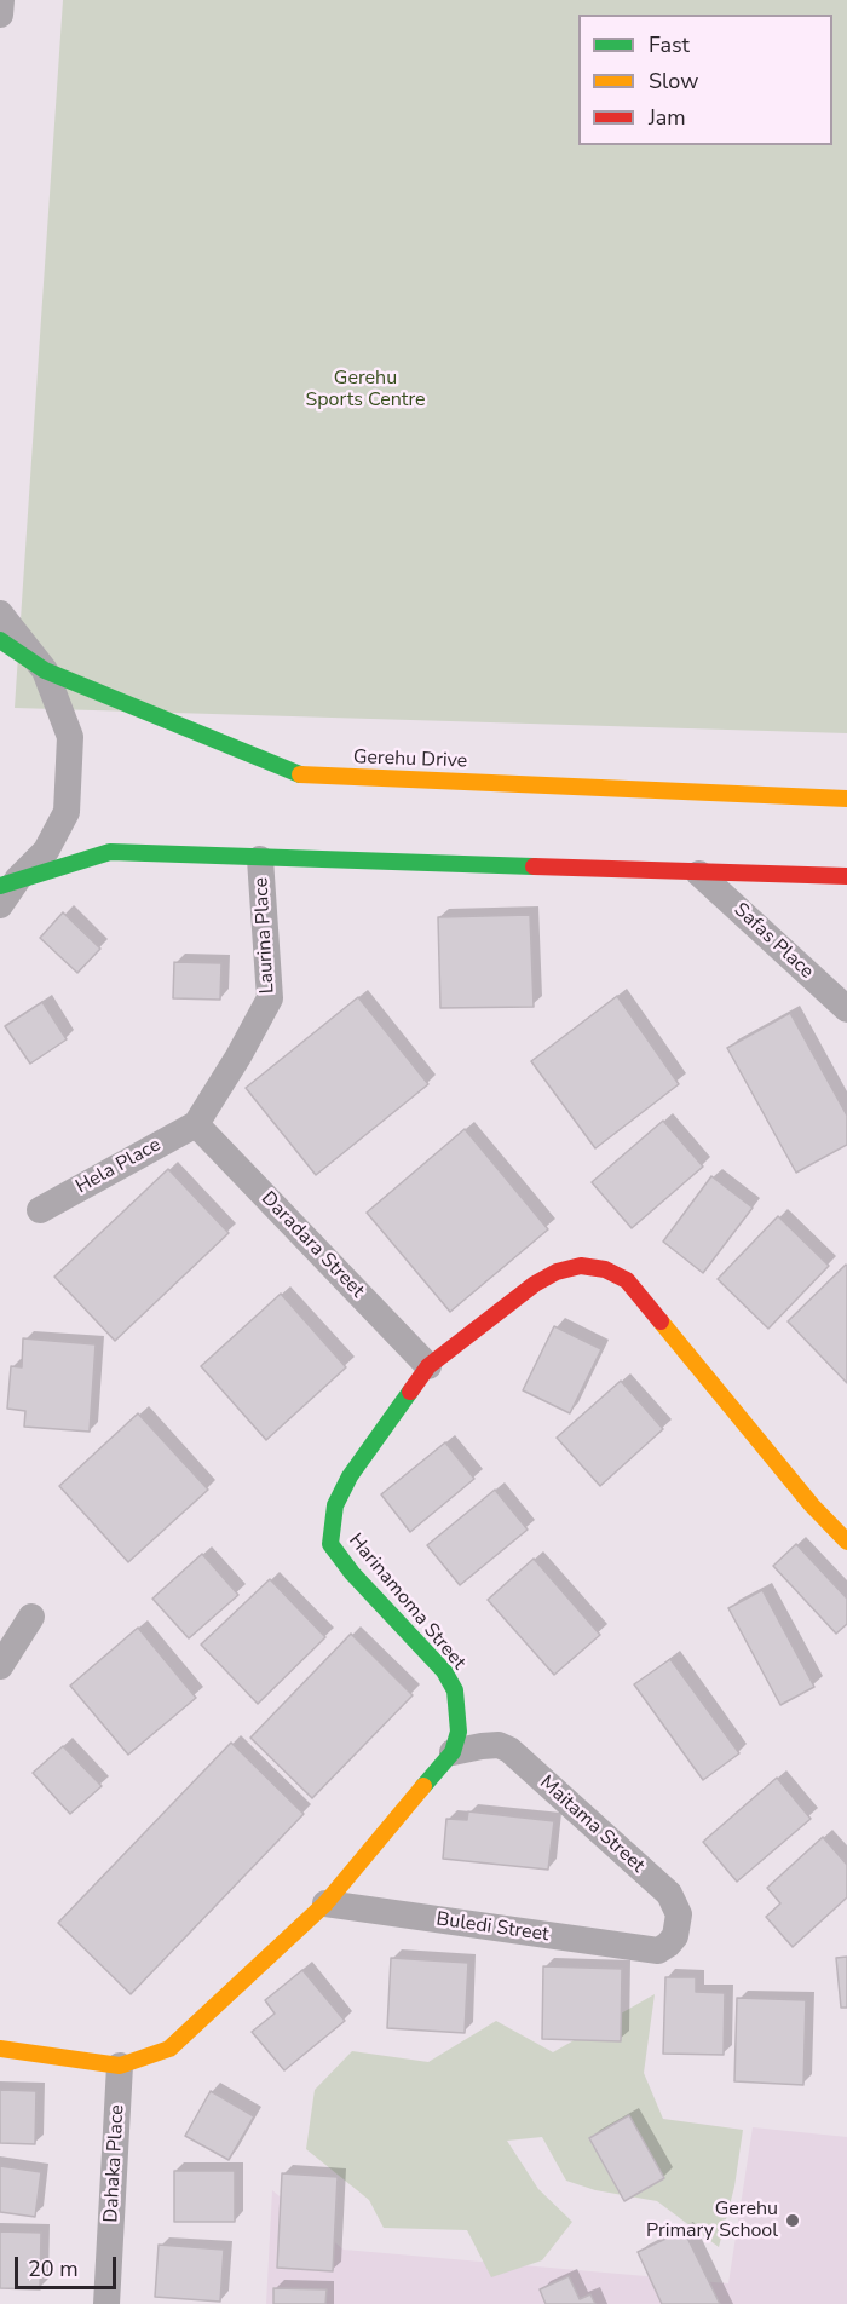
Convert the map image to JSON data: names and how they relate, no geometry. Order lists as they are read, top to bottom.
{
  "streets": {
    "street": [
      "Gerehu Drive",
      "Laurina Place",
      "Safas Place",
      "Hela Place",
      "Daradara Street",
      "Harinamoma Street",
      "Maitama Street",
      "Buledi Street",
      "Dahaka Place"
    ]
  },
  "crossings": [
    ["Laurina Place", "Hela Place"],
    ["Laurina Place", "Daradara Street"],
    ["Hela Place", "Daradara Street"],
    ["Daradara Street", "Harinamoma Street"],
    ["Harinamoma Street", "Maitama Street"],
    ["Maitama Street", "Buledi Street"]
  ],
  "parks": ["Gerehu Sports Centre"],
  "places": ["Gerehu Primary School"],
  "legend": ["Fast", "Slow", "Jam"],
  "scale_bar": "20 m"
}
